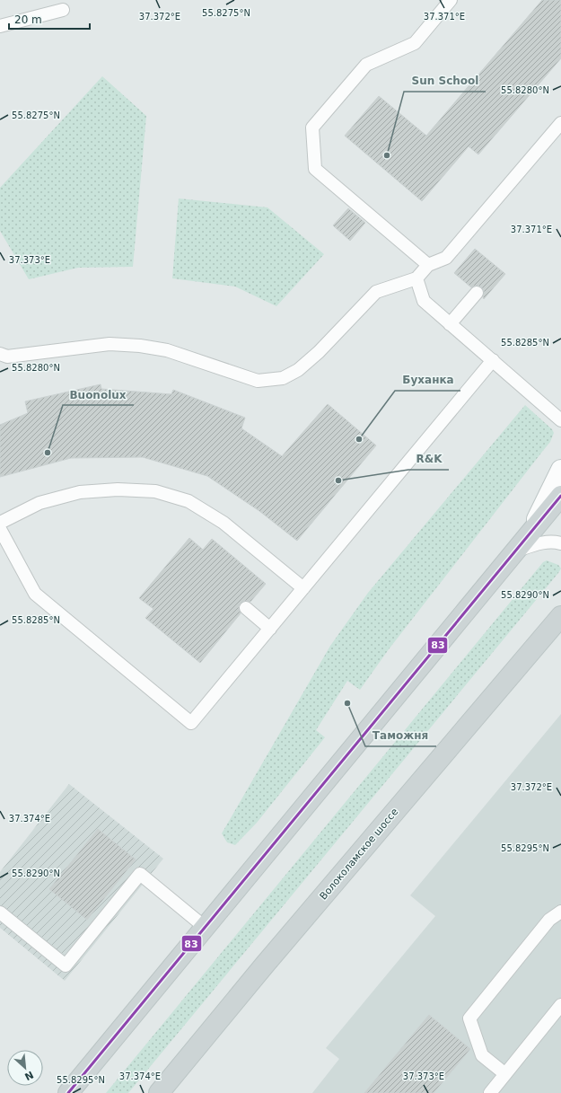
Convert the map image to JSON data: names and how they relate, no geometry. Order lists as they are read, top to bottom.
{
  "streets": {
    "main road": ["Волоколамское шоссе"]
  },
  "places": [
    "Sun School",
    "Буханка",
    "Buonolux",
    "R&K",
    "Таможня"
  ],
  "lines": ["transit line 83"],
  "scale_bar": "20 m",
  "north": "bottom right",
  "coordinates": [
    "55.8275°N",
    "37.372°E",
    "37.371°E",
    "55.8280°N",
    "37.373°E",
    "55.8285°N",
    "55.8290°N",
    "37.374°E",
    "55.8295°N"
  ]
}
